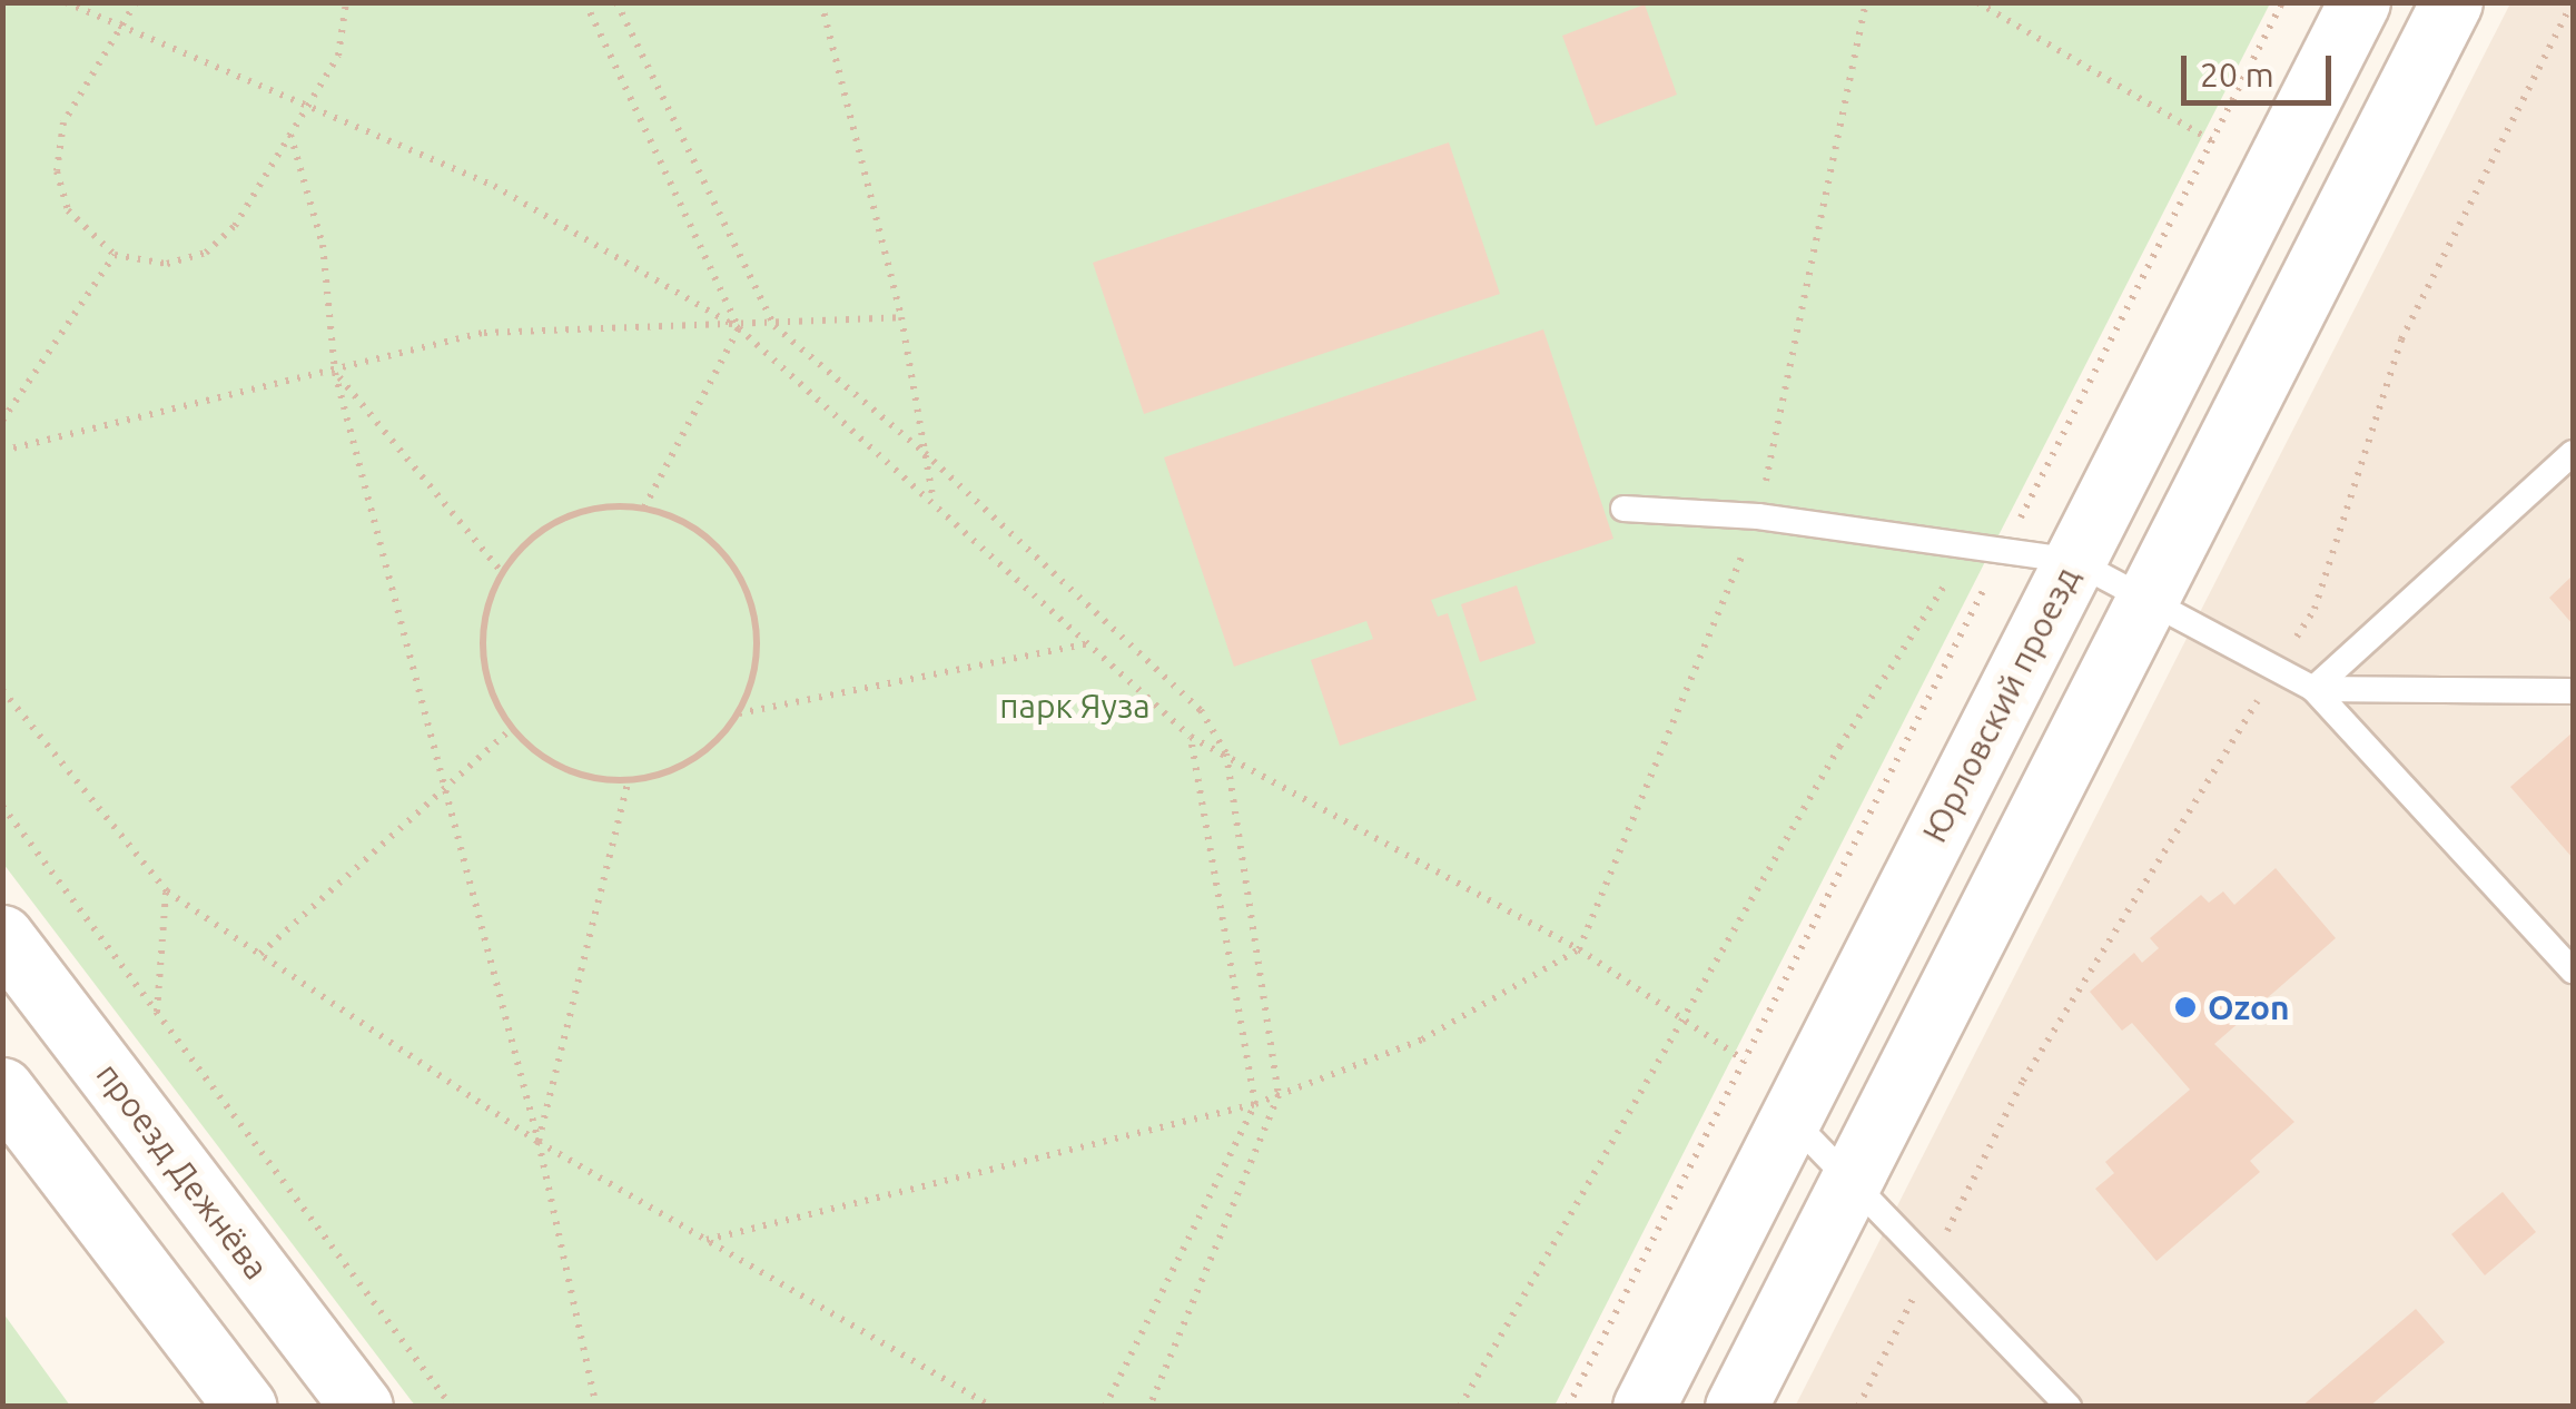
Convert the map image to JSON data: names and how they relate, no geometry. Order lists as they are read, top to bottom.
{
  "streets": {
    "main road": ["Юрловский проезд", "проезд Дежнёва"]
  },
  "parks": ["парк Яуза"],
  "places": ["Ozon"],
  "scale_bar": "20 m"
}
